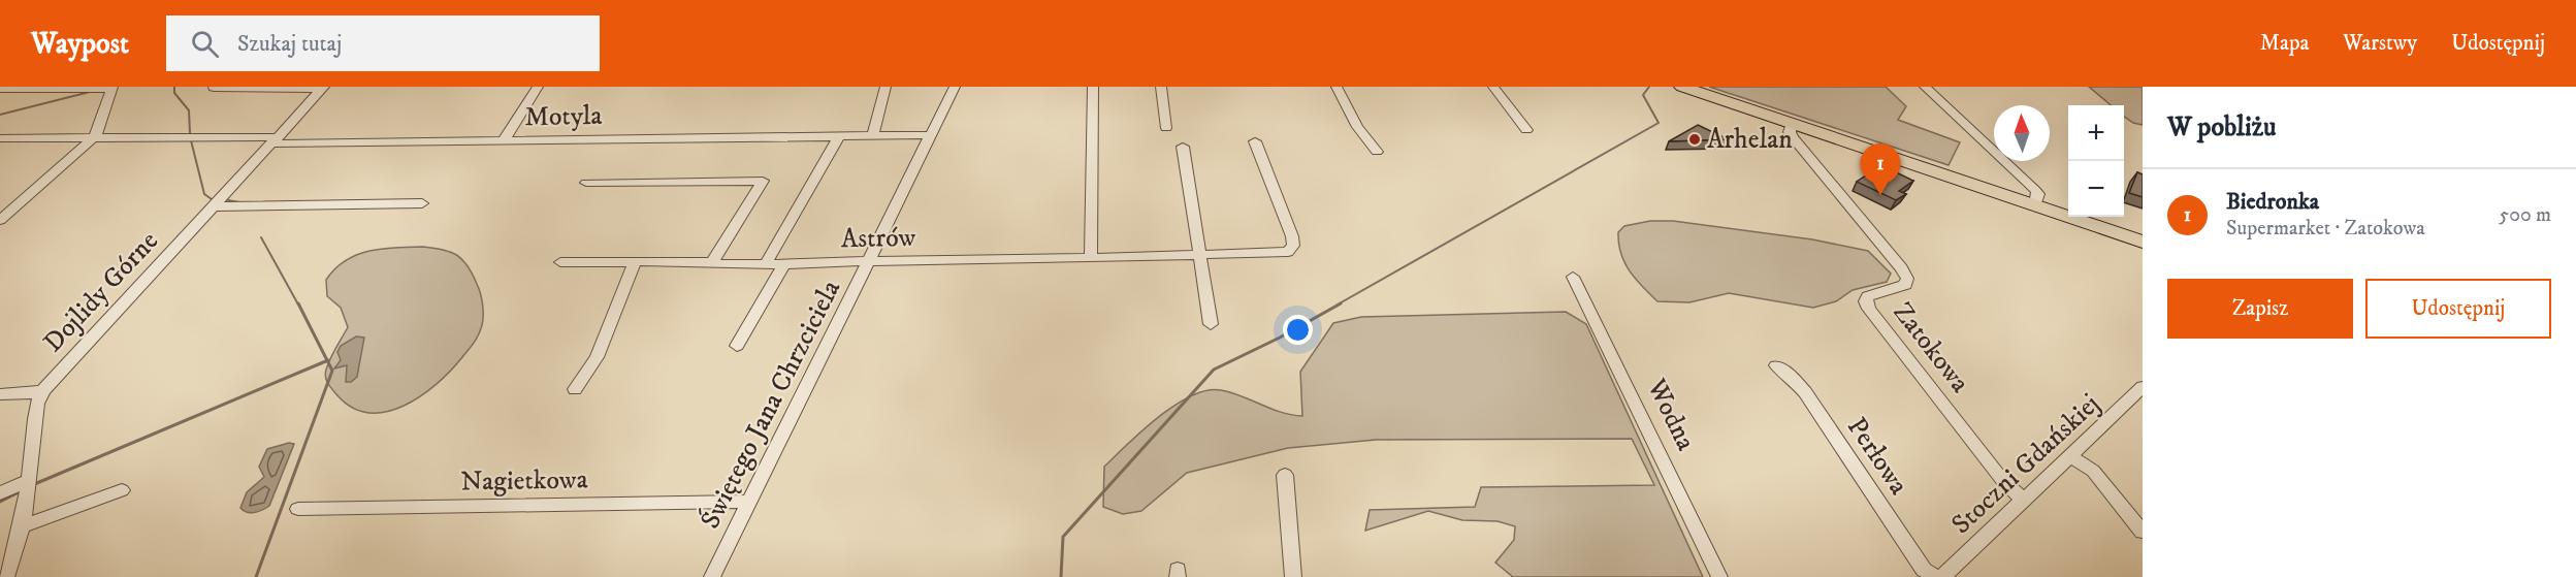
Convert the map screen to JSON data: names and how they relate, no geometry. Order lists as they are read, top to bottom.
{
  "streets": {
    "street": [
      "Motyla",
      "Astrów",
      "Dojlidy Górne",
      "Zatokowa",
      "Świętego Jana Chrzciciela",
      "Wodna",
      "Perłowa",
      "Stoczni Gdańskiej",
      "Nagietkowa"
    ]
  },
  "crossings": [
    ["Motyla", "Dojlidy Górne"],
    ["Motyla", "Świętego Jana Chrzciciela"],
    ["Astrów", "Świętego Jana Chrzciciela"],
    ["Zatokowa", "Stoczni Gdańskiej"],
    ["Świętego Jana Chrzciciela", "Nagietkowa"]
  ],
  "places": ["Arhelan"],
  "north": "top",
  "page": {
    "header": "Waypost",
    "search": "Szukaj tutaj",
    "nav": ["Mapa", "Warstwy", "Udostępnij"],
    "heading": "W pobliżu",
    "map_buttons": ["+", "−"],
    "pins": "1",
    "list": [
      {
        "mark": "1",
        "name": "Biedronka",
        "note": "Supermarket · Zatokowa",
        "value": "500 m"
      }
    ],
    "buttons": ["Zapisz", "Udostępnij"]
  }
}
